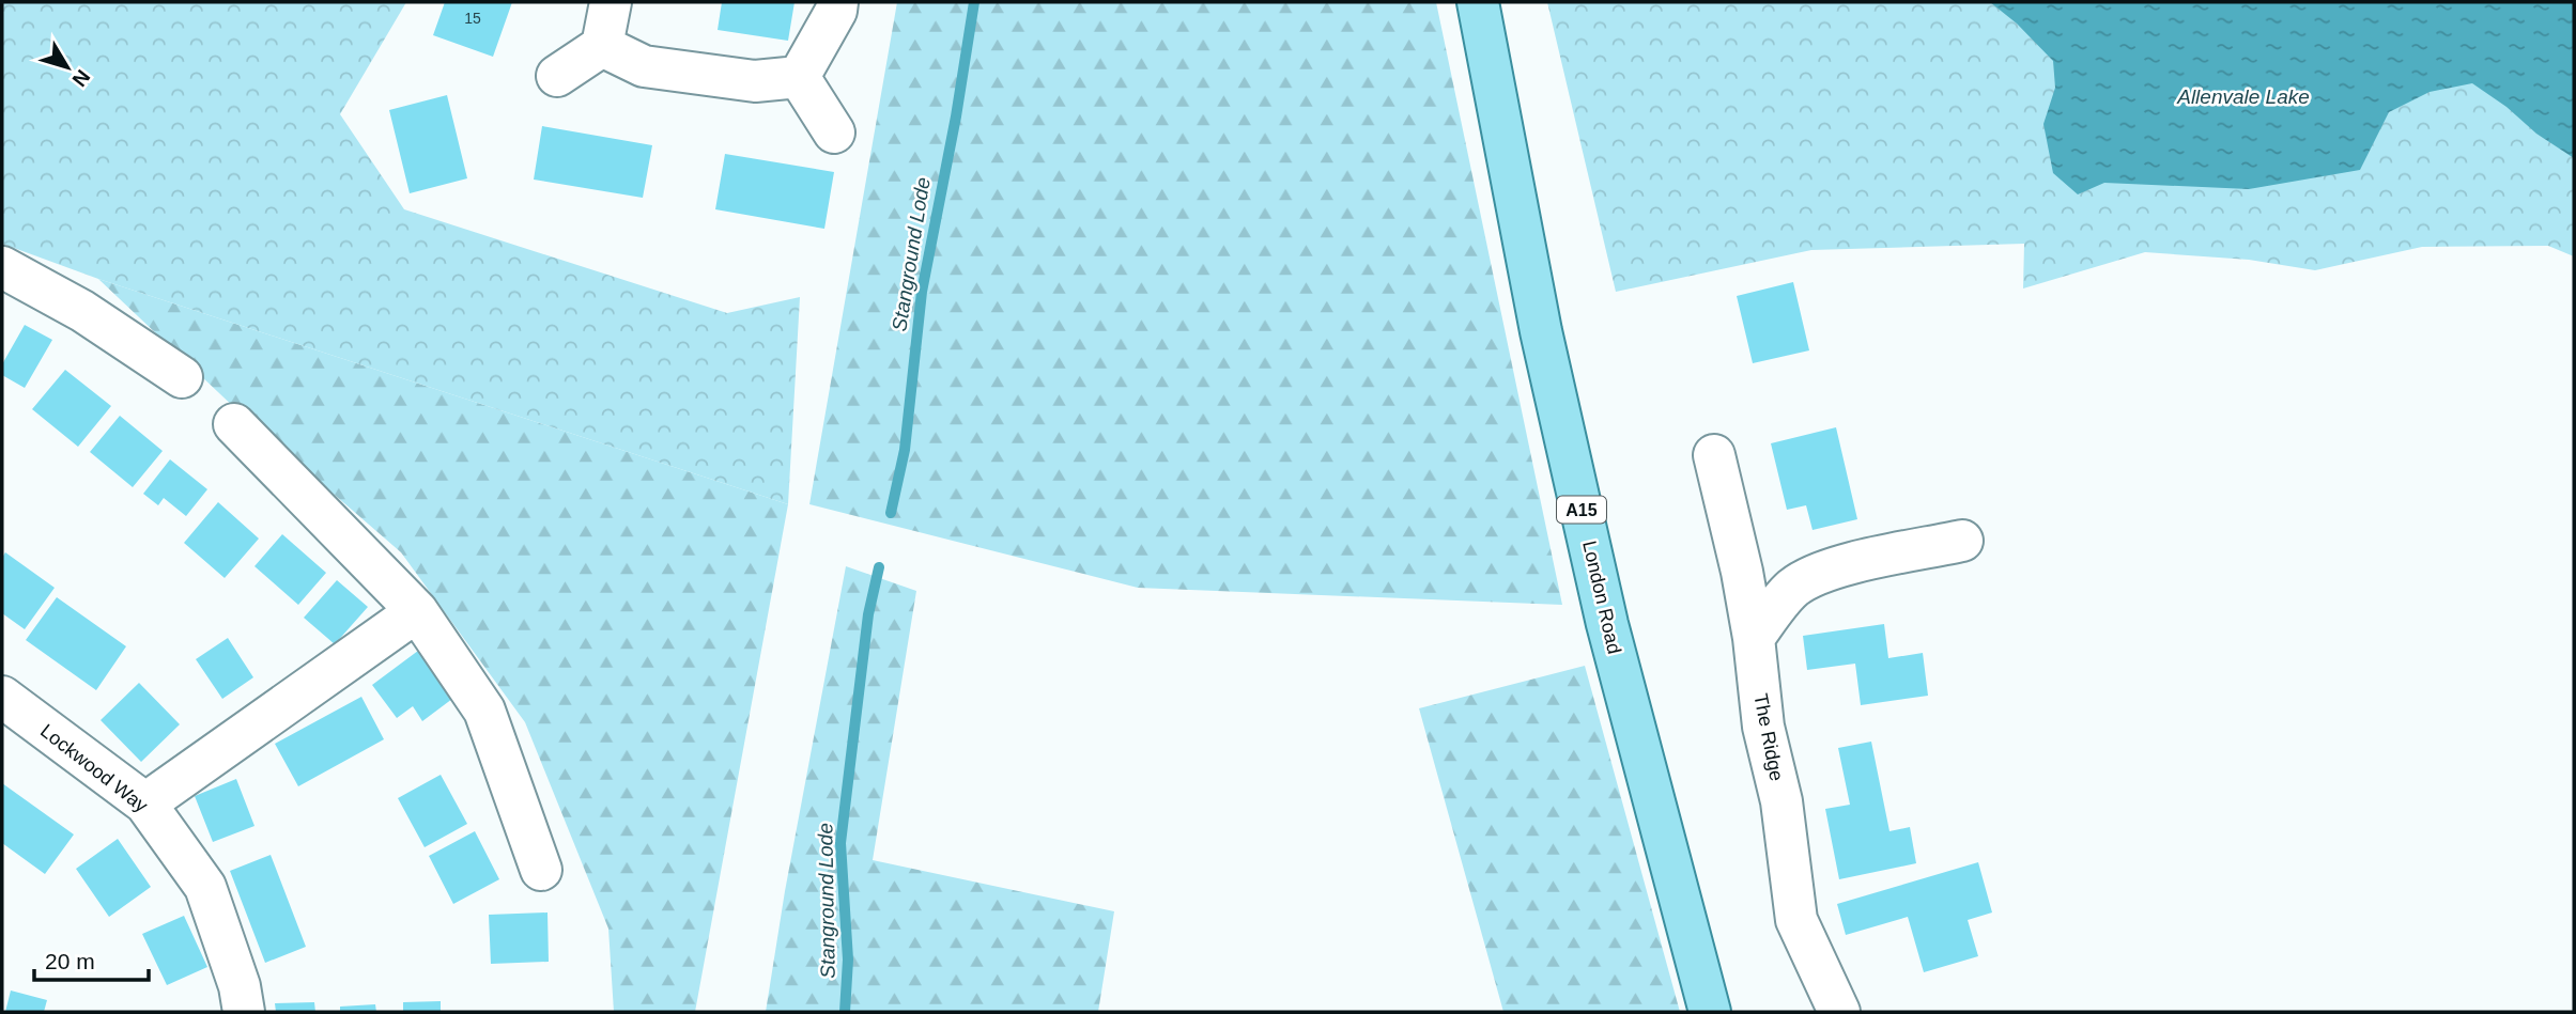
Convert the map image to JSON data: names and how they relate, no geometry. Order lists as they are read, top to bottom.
{
  "streets": {
    "main road": ["A15", "London Road"],
    "street": ["The Ridge", "Lockwood Way"]
  },
  "water": ["Allenvale Lake", "Stanground Lode"],
  "house_numbers": ["15"],
  "scale_bar": "20 m",
  "north": "bottom right"
}
